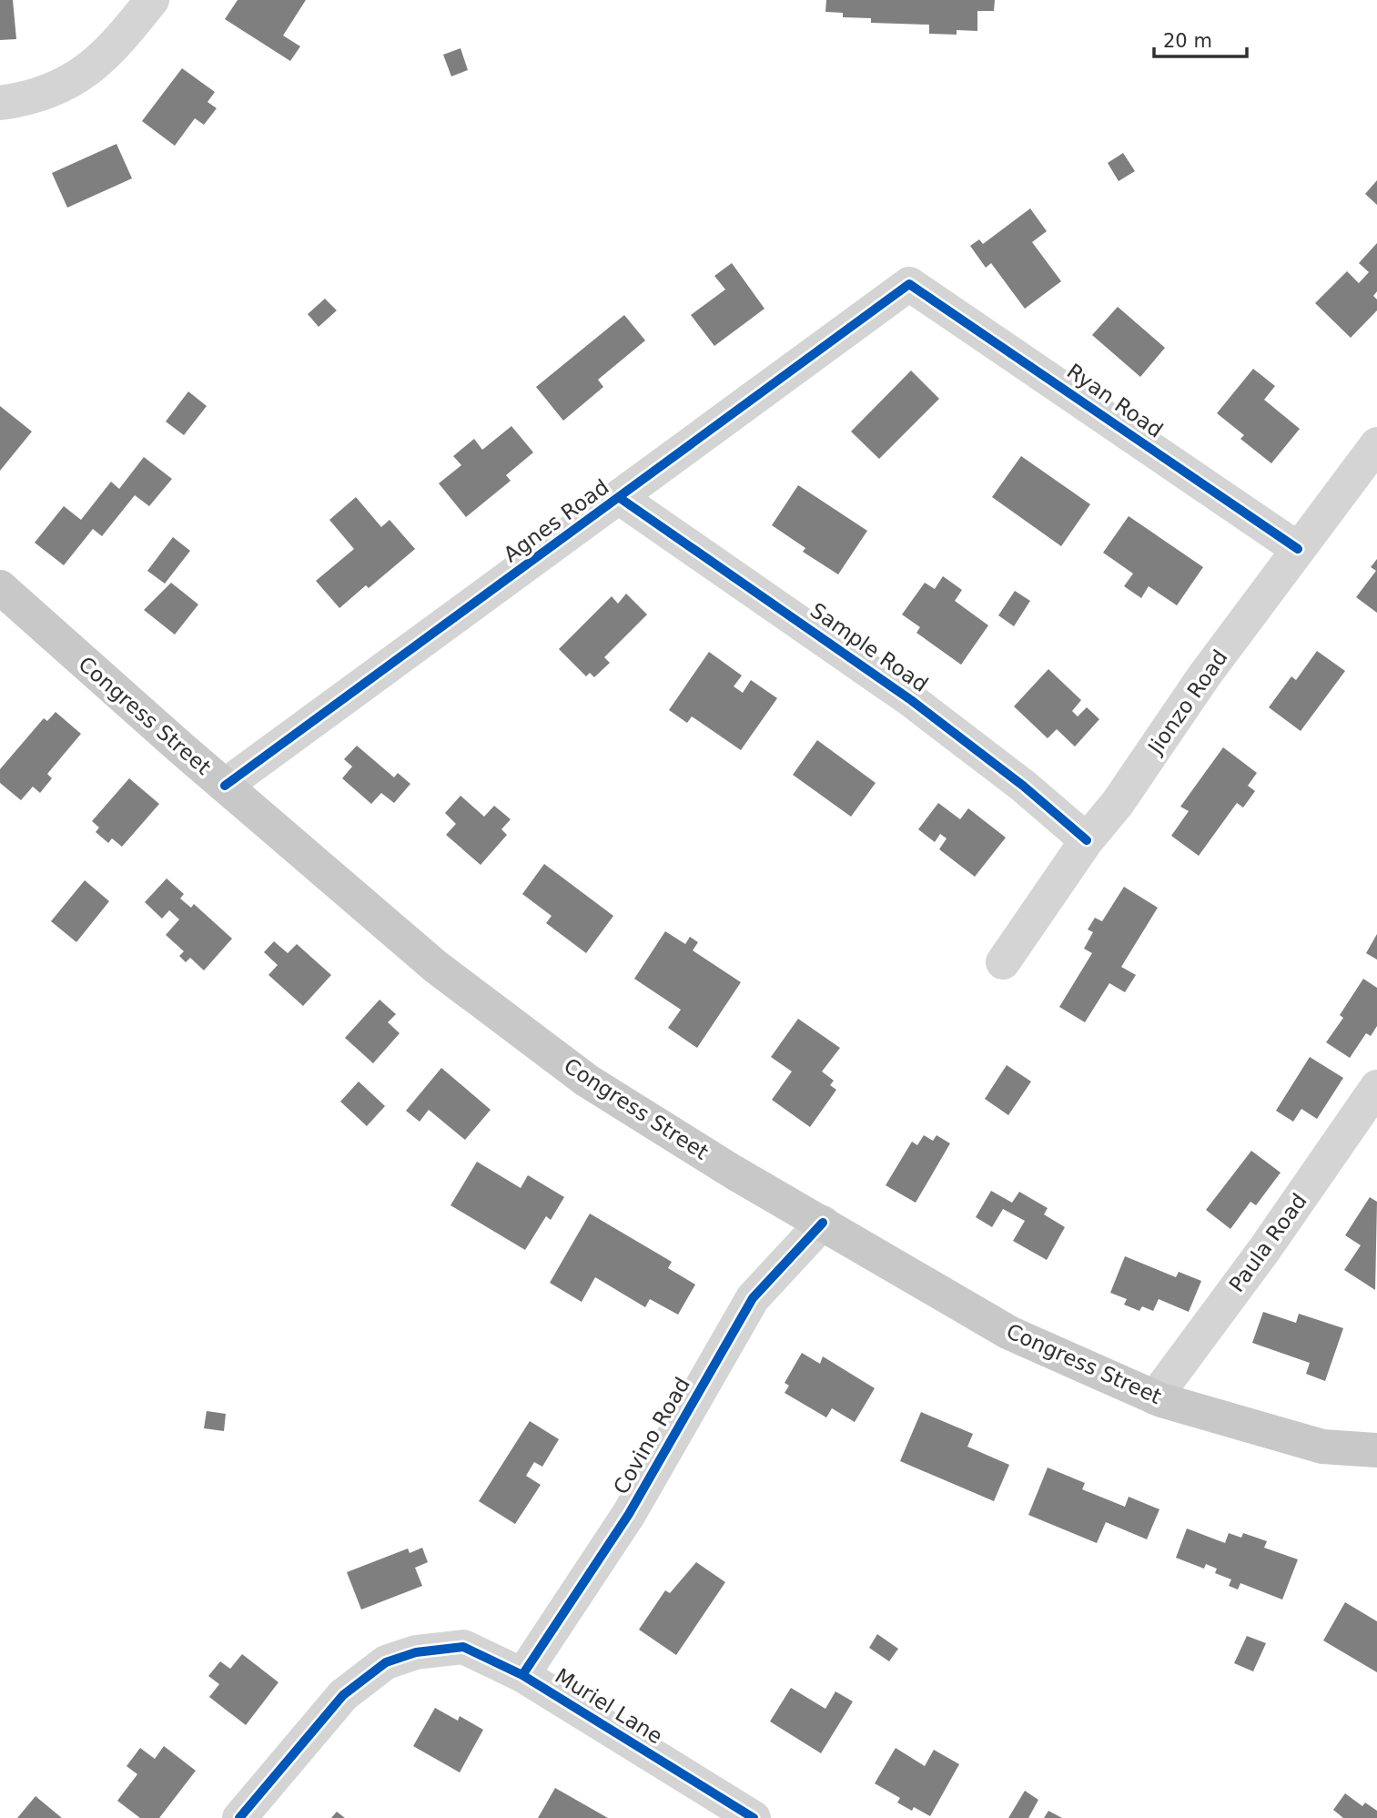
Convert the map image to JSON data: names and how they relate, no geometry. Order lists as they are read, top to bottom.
{
  "streets": {
    "main road": ["Congress Street"],
    "street": [
      "Ryan Road",
      "Agnes Road",
      "Sample Road",
      "Jionzo Road",
      "Paula Road",
      "Covino Road",
      "Muriel Lane"
    ]
  },
  "crossings": [
    ["Ryan Road", "Agnes Road"],
    ["Ryan Road", "Jionzo Road"],
    ["Agnes Road", "Sample Road"],
    ["Agnes Road", "Congress Street"],
    ["Sample Road", "Jionzo Road"],
    ["Congress Street", "Paula Road"],
    ["Congress Street", "Covino Road"],
    ["Covino Road", "Muriel Lane"]
  ],
  "scale_bar": "20 m"
}
